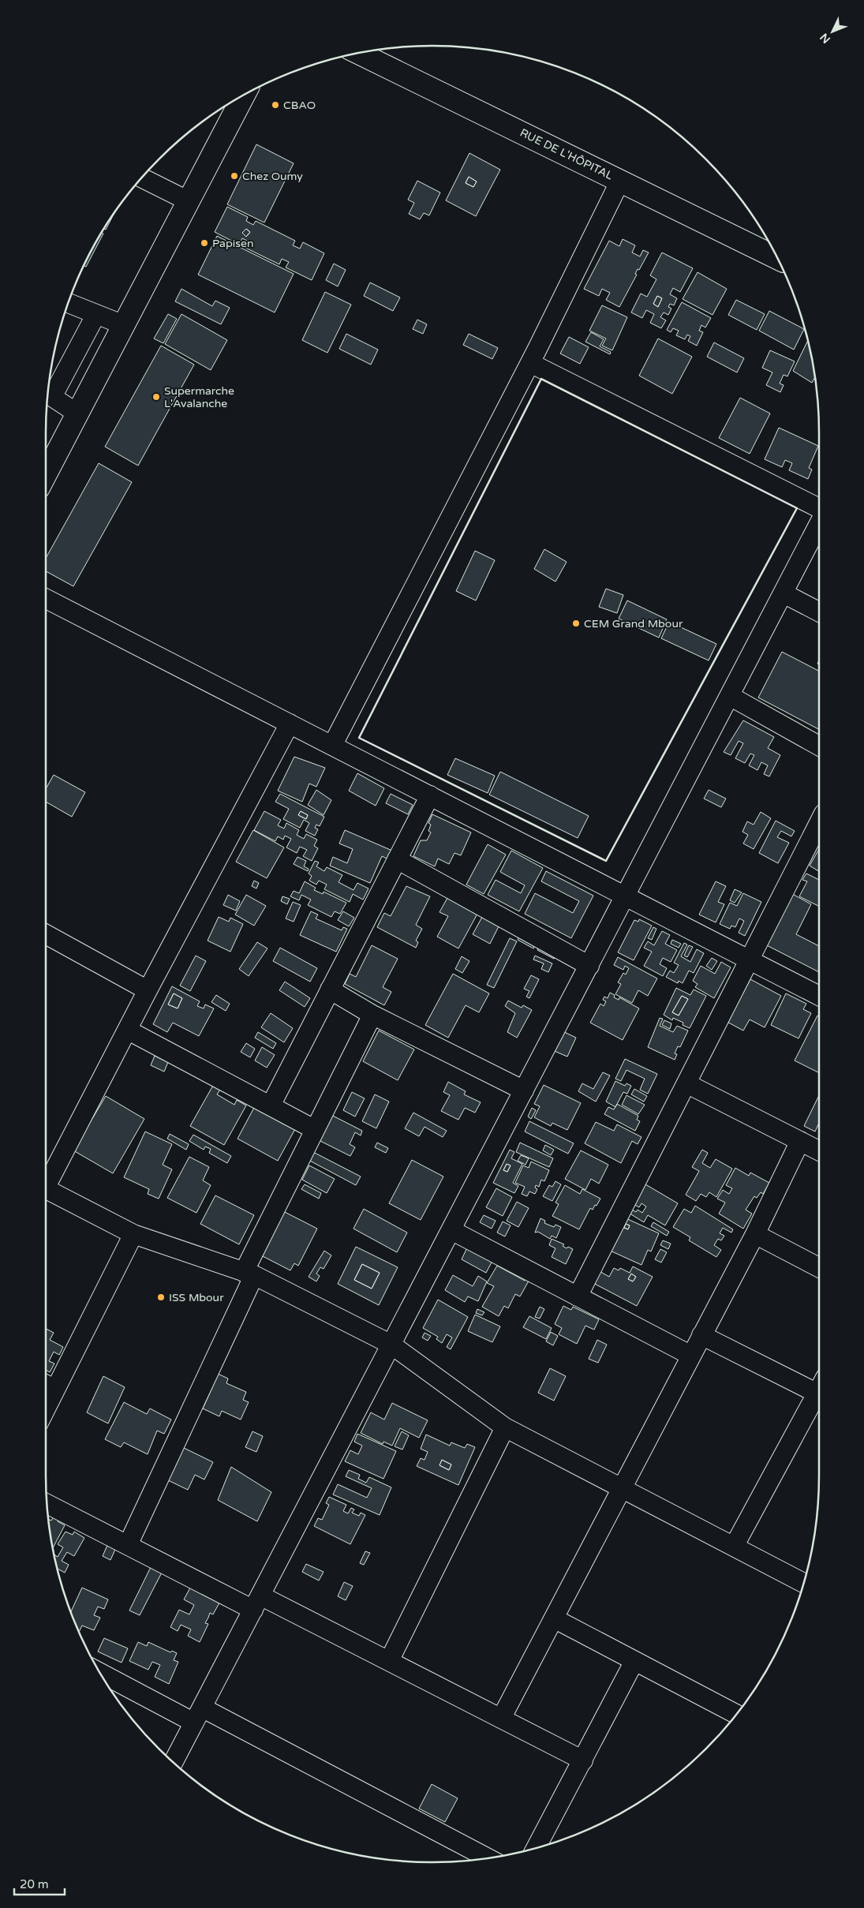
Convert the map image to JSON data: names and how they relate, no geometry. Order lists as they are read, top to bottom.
{
  "streets": {
    "main road": ["RUE DE L'HÔPITAL"]
  },
  "places": [
    "CBAO",
    "Chez Oumy",
    "Papisen",
    "Supermarche L'Avalanche",
    "CEM Grand Mbour",
    "ISS Mbour"
  ],
  "scale_bar": "20 m",
  "north": "bottom left"
}
